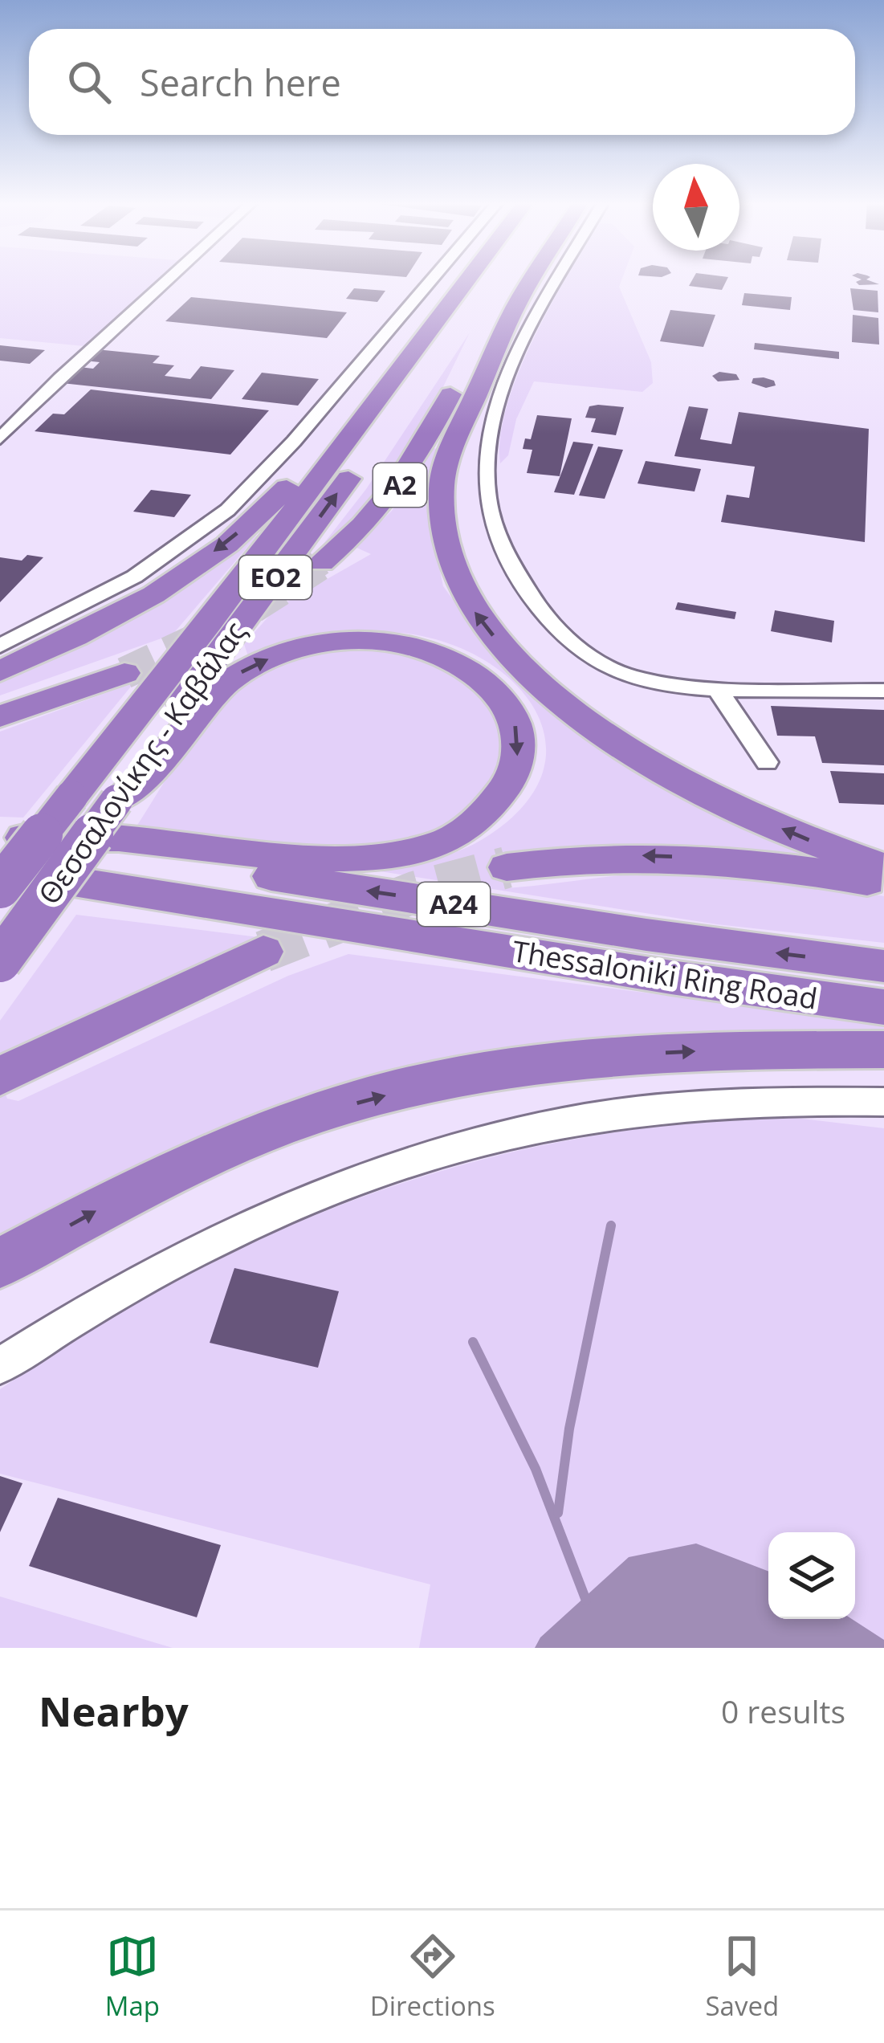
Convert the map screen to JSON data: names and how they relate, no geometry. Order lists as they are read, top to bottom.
{
  "streets": {
    "highway": [
      "Α2",
      "ΕΟ2",
      "Θεσσαλονίκης - Καβάλας",
      "Α24",
      "Thessaloniki Ring Road"
    ]
  },
  "crossings": [
    ["Α24", "Thessaloniki Ring Road"]
  ],
  "north": "top",
  "page": {
    "search": "Search here",
    "heading": ["Nearby", "0 results"],
    "nav": ["Map", "Directions", "Saved"]
  }
}
